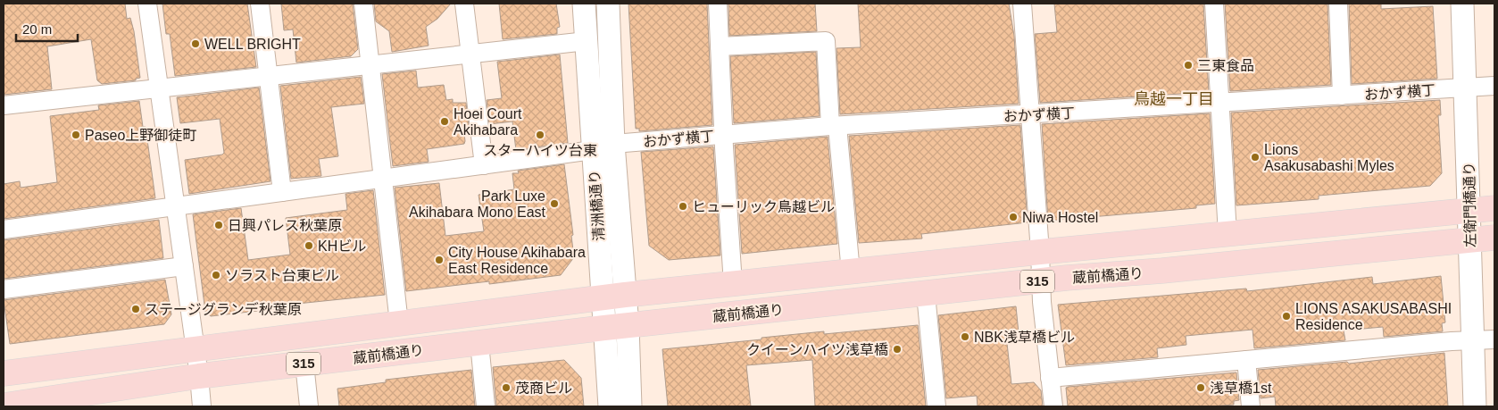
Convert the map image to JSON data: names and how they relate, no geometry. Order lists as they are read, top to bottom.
{
  "streets": {
    "main road": ["蔵前橋通り", "315"],
    "street": ["おかず横丁", "左衛門橋通り", "清洲橋通り"]
  },
  "crossings": [
    ["おかず横丁", "左衛門橋通り"],
    ["おかず横丁", "清洲橋通り"],
    ["左衛門橋通り", "蔵前橋通り"],
    ["清洲橋通り", "蔵前橋通り"]
  ],
  "districts": ["鳥越一丁目"],
  "places": [
    "WELL BRIGHT",
    "三東食品",
    "Hoei Court Akihabara",
    "Paseo上野御徒町",
    "スターハイツ台東",
    "Lions Asakusabashi Myles",
    "Park Luxe Akihabara Mono East",
    "ヒューリック鳥越ビル",
    "Niwa Hostel",
    "日興パレス秋葉原",
    "KHビル",
    "City House Akihabara East Residence",
    "ソラスト台東ビル",
    "ステージグランデ秋葉原",
    "LIONS ASAKUSABASHI Residence",
    "NBK浅草橋ビル",
    "クイーンハイツ浅草橋",
    "茂商ビル",
    "浅草橋1st"
  ],
  "scale_bar": "20 m"
}
